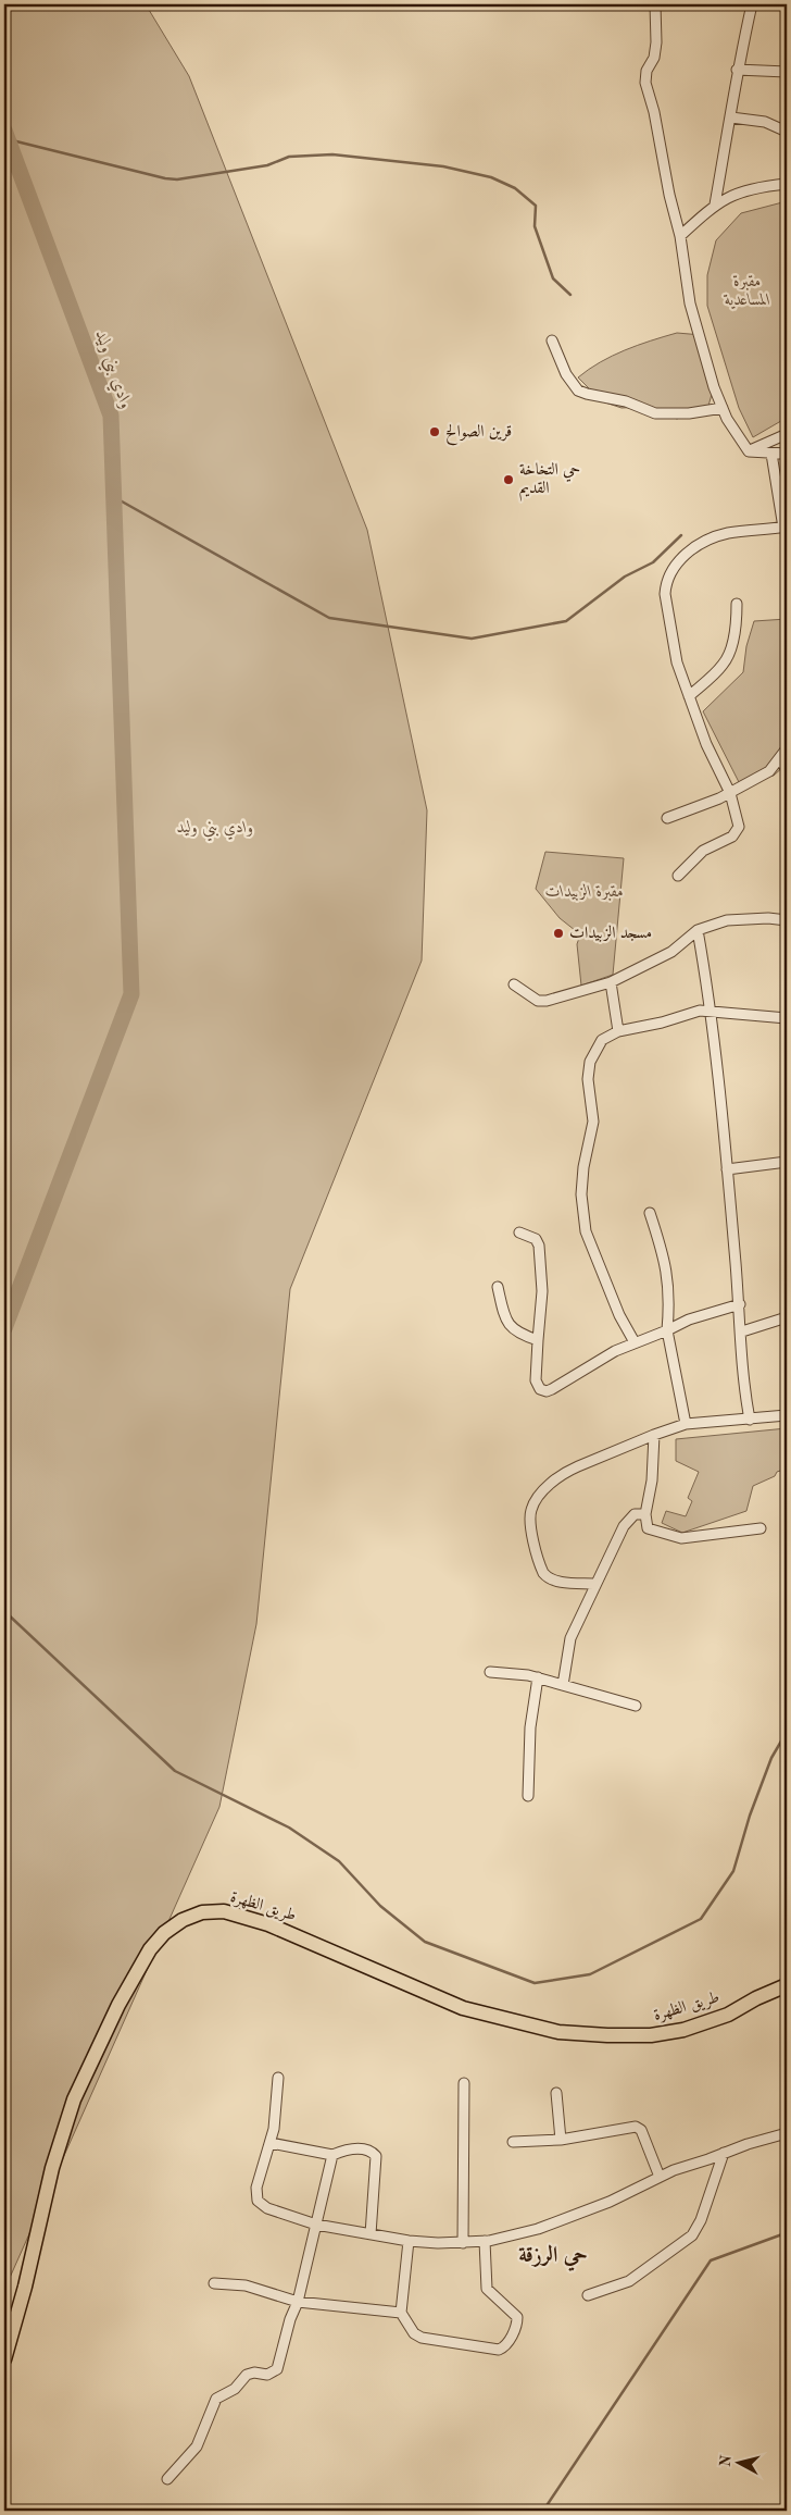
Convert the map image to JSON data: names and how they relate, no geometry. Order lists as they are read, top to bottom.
{
  "streets": {
    "main road": ["طريق الظهرة"]
  },
  "districts": ["حي الرزقة"],
  "water": ["وادي بني وليد"],
  "parks": ["مقبرة المساعدية", "وادي بني وليد", "مقبرة الزبيدات"],
  "places": ["قرين الصوالح", "حي التخاخة القديم", "مسجد الزبيدات"],
  "north": "left"
}
